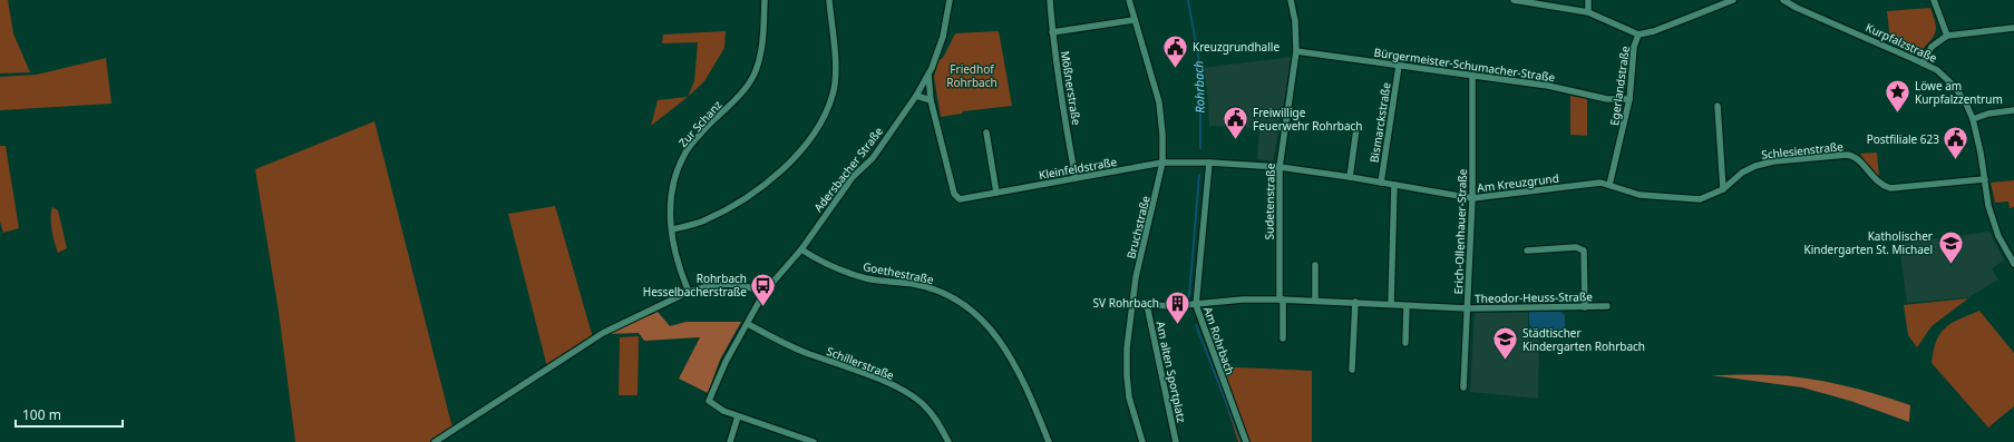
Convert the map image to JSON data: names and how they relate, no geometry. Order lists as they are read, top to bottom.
{
  "streets": {
    "street": [
      "Kurpfalzstraße",
      "Bürgermeister-Schumacher-Straße",
      "Egerlandstraße",
      "Mößnerstraße",
      "Bismarckstraße",
      "Zur Schanz",
      "Schlesienstraße",
      "Kleinfeldstraße",
      "Adersbacher Straße",
      "Am Kreuzgrund",
      "Sudetenstraße",
      "Bruchstraße",
      "Erich-Ollenhauer-Straße",
      "Goethestraße",
      "Theodor-Heuss-Straße",
      "Am Rohrbach",
      "Schillerstraße",
      "Am alten Sportplatz"
    ]
  },
  "crossings": [
    ["Kurpfalzstraße", "Schlesienstraße"],
    ["Bürgermeister-Schumacher-Straße", "Egerlandstraße"],
    ["Bürgermeister-Schumacher-Straße", "Bismarckstraße"],
    ["Bürgermeister-Schumacher-Straße", "Sudetenstraße"],
    ["Bürgermeister-Schumacher-Straße", "Erich-Ollenhauer-Straße"],
    ["Egerlandstraße", "Schlesienstraße"],
    ["Egerlandstraße", "Am Kreuzgrund"],
    ["Mößnerstraße", "Kleinfeldstraße"],
    ["Bismarckstraße", "Am Kreuzgrund"],
    ["Schlesienstraße", "Am Kreuzgrund"],
    ["Kleinfeldstraße", "Adersbacher Straße"],
    ["Kleinfeldstraße", "Am Kreuzgrund"],
    ["Kleinfeldstraße", "Bruchstraße"],
    ["Adersbacher Straße", "Goethestraße"],
    ["Adersbacher Straße", "Schillerstraße"],
    ["Am Kreuzgrund", "Sudetenstraße"],
    ["Am Kreuzgrund", "Bruchstraße"],
    ["Am Kreuzgrund", "Erich-Ollenhauer-Straße"],
    ["Am Kreuzgrund", "Am Rohrbach"],
    ["Sudetenstraße", "Theodor-Heuss-Straße"],
    ["Bruchstraße", "Theodor-Heuss-Straße"],
    ["Erich-Ollenhauer-Straße", "Theodor-Heuss-Straße"],
    ["Theodor-Heuss-Straße", "Am Rohrbach"],
    ["Theodor-Heuss-Straße", "Am alten Sportplatz"]
  ],
  "water": ["Rohrbach"],
  "parks": ["Friedhof Rohrbach"],
  "places": {
    "public building": ["Kreuzgrundhalle", "Freiwillige Feuerwehr Rohrbach", "Postfiliale 623"],
    "place": ["Löwe am Kurpfalzzentrum"],
    "school or university": ["Katholischer Kindergarten St. Michael", "Städtischer Kindergarten Rohrbach"],
    "bus stop": ["Rohrbach Hesselbacherstraße"],
    "building": ["SV Rohrbach"]
  },
  "scale_bar": "100 m"
}
